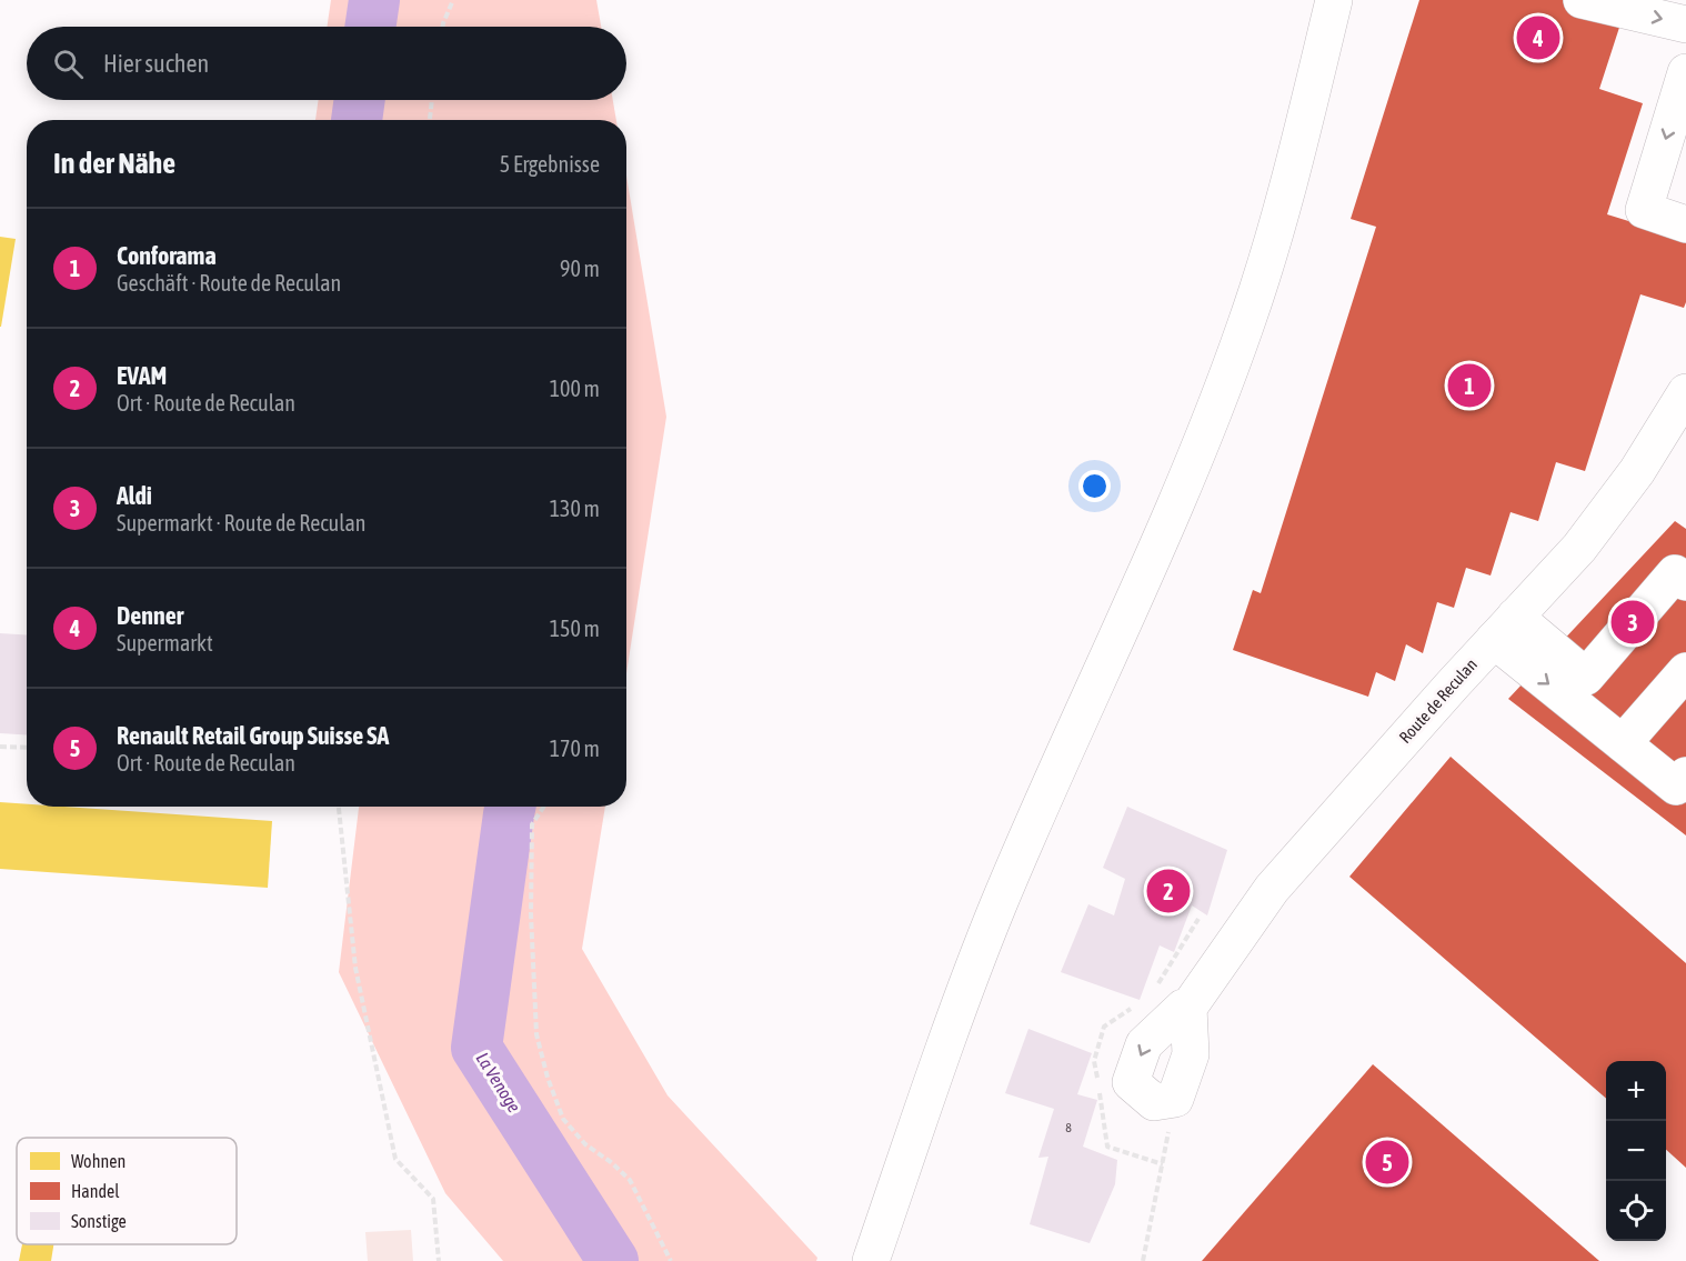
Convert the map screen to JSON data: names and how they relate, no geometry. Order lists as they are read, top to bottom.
{
  "streets": {
    "main road": ["Route de Reculan"]
  },
  "water": ["La Venoge"],
  "house_numbers": ["8"],
  "legend": ["Wohnen", "Handel", "Sonstige"],
  "page": {
    "pins": [
      "4",
      "1",
      "3",
      "2",
      "5"
    ],
    "search": "Hier suchen",
    "heading": ["In der Nähe", "5 Ergebnisse"],
    "list": [
      {
        "mark": "1",
        "name": "Conforama",
        "note": "Geschäft · Route de Reculan",
        "value": "90 m"
      },
      {
        "mark": "2",
        "name": "EVAM",
        "note": "Ort · Route de Reculan",
        "value": "100 m"
      },
      {
        "mark": "3",
        "name": "Aldi",
        "note": "Supermarkt · Route de Reculan",
        "value": "130 m"
      },
      {
        "mark": "4",
        "name": "Denner",
        "note": "Supermarkt",
        "value": "150 m"
      },
      {
        "mark": "5",
        "name": "Renault Retail Group Suisse SA",
        "note": "Ort · Route de Reculan",
        "value": "170 m"
      }
    ],
    "map_buttons": ["+", "−"]
  }
}
